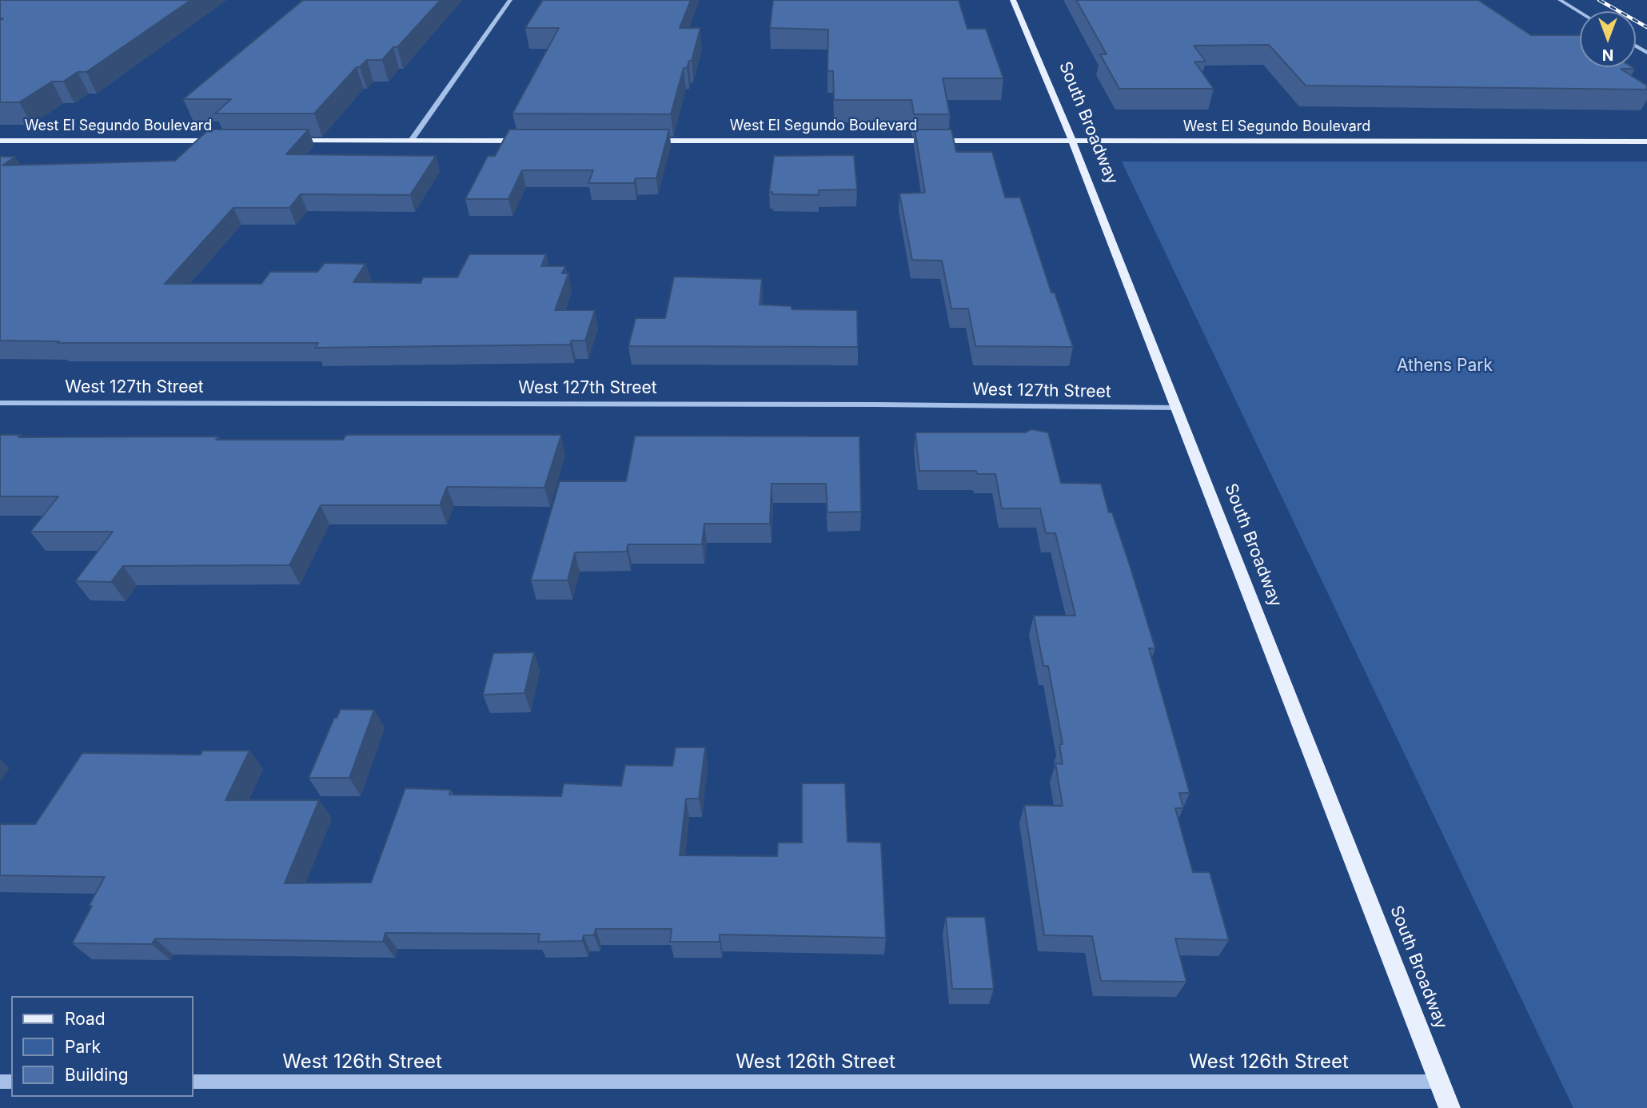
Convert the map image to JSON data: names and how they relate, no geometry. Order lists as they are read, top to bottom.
{
  "streets": {
    "main road": ["South Broadway", "West El Segundo Boulevard"],
    "street": ["West 127th Street", "West 126th Street"]
  },
  "crossings": [
    ["South Broadway", "West El Segundo Boulevard"],
    ["South Broadway", "West 127th Street"],
    ["South Broadway", "West 126th Street"]
  ],
  "parks": ["Athens Park"],
  "legend": ["Road", "Park", "Building"],
  "north": "bottom"
}
